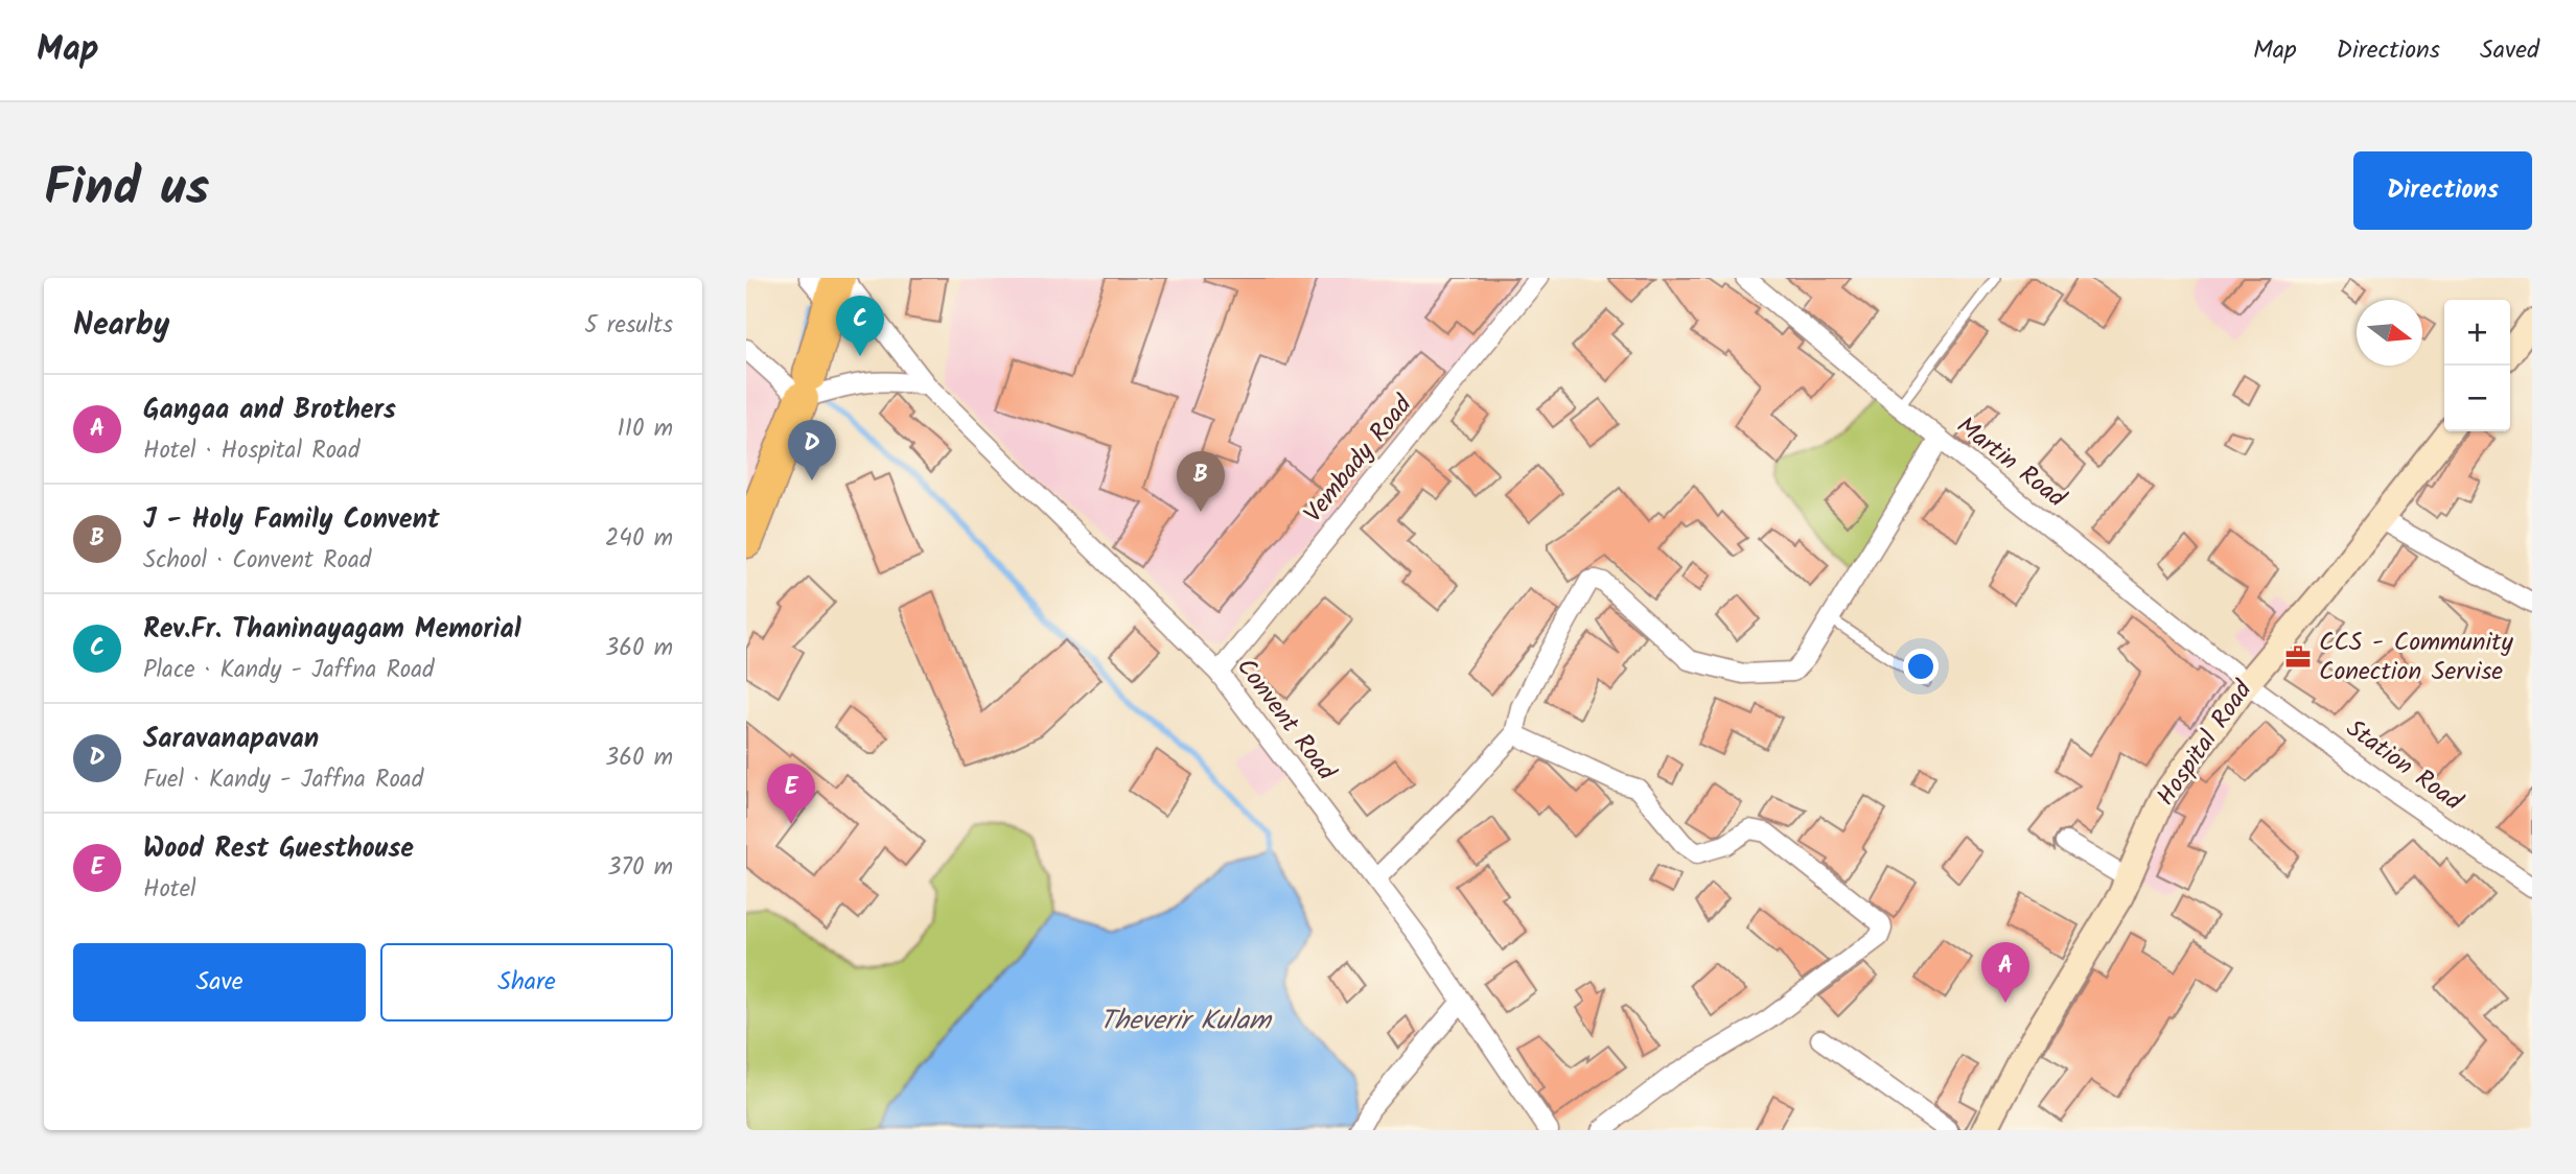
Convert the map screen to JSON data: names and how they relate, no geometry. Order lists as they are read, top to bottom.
{
  "streets": {
    "street": [
      "Vembady Road",
      "Martin Road",
      "Convent Road",
      "Hospital Road",
      "Station Road"
    ]
  },
  "crossings": [
    ["Vembady Road", "Convent Road"],
    ["Martin Road", "Hospital Road"],
    ["Martin Road", "Station Road"],
    ["Hospital Road", "Station Road"]
  ],
  "water": ["Theverir Kulam"],
  "places": {
    "office": ["CCS - Community Conection Servise"]
  },
  "north": "right",
  "page": {
    "header": "Map",
    "nav": ["Map", "Directions", "Saved"],
    "title": "Find us",
    "buttons": [
      "Directions",
      ["Save", "Share"]
    ],
    "heading": ["Nearby", "5 results"],
    "pins": [
      "C",
      "D",
      "B",
      "E",
      "A"
    ],
    "map_buttons": ["+", "−"],
    "list": [
      {
        "mark": "A",
        "name": "Gangaa and Brothers",
        "note": "Hotel · Hospital Road",
        "value": "110 m"
      },
      {
        "mark": "B",
        "name": "J - Holy Family Convent",
        "note": "School · Convent Road",
        "value": "240 m"
      },
      {
        "mark": "C",
        "name": "Rev.Fr. Thaninayagam Memorial",
        "note": "Place · Kandy - Jaffna Road",
        "value": "360 m"
      },
      {
        "mark": "D",
        "name": "Saravanapavan",
        "note": "Fuel · Kandy - Jaffna Road",
        "value": "360 m"
      },
      {
        "mark": "E",
        "name": "Wood Rest Guesthouse",
        "note": "Hotel",
        "value": "370 m"
      }
    ]
  }
}
